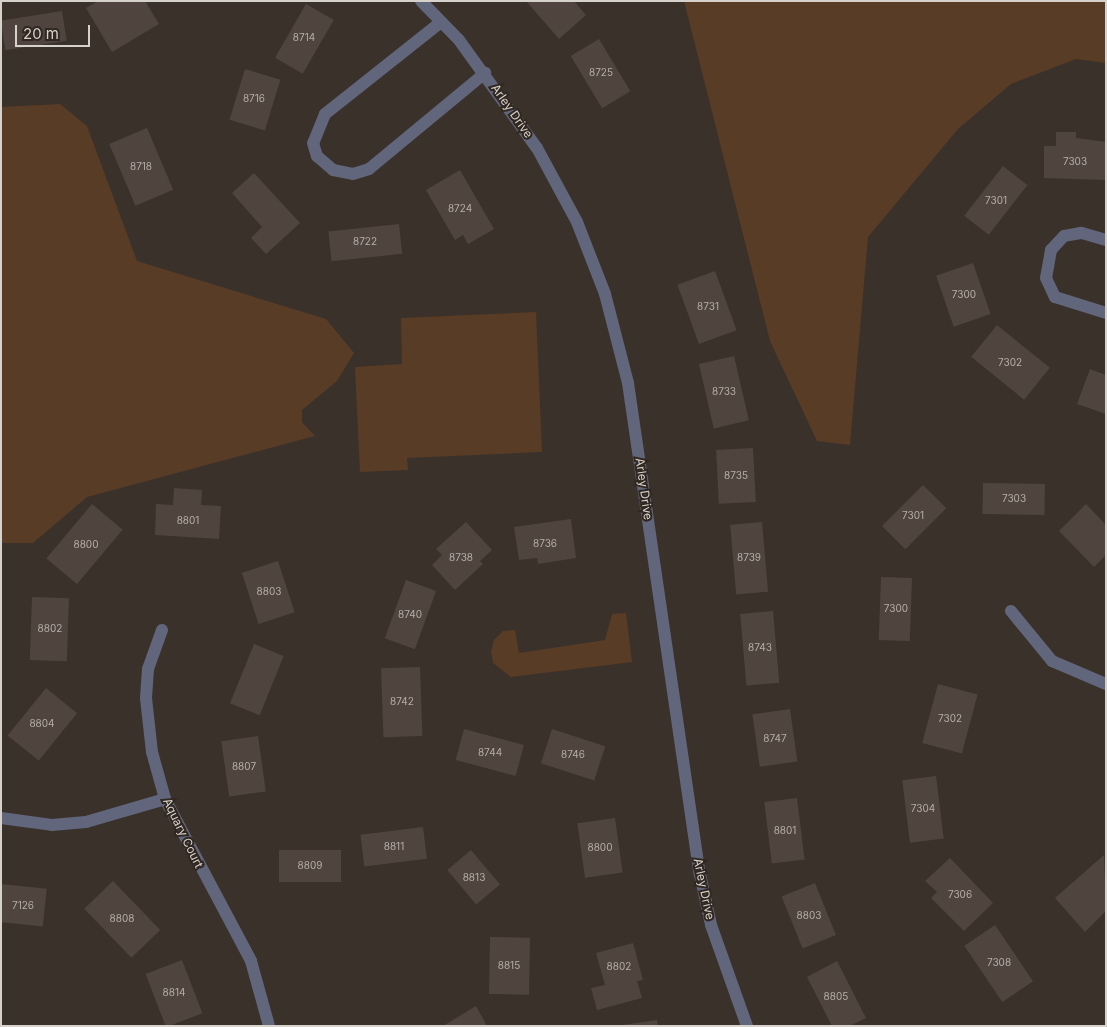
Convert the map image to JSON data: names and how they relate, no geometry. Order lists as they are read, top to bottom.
{
  "streets": {
    "street": ["Arley Drive", "Aquary Court"]
  },
  "house_numbers": [
    "8714",
    "8725",
    "8716",
    "7303",
    "8718",
    "7301",
    "8724",
    "8722",
    "7300",
    "8731",
    "7302",
    "8733",
    "8735",
    "7303",
    "7301",
    "8801",
    "8736",
    "8800",
    "8738",
    "8739",
    "8803",
    "7300",
    "8740",
    "8802",
    "8743",
    "8742",
    "7302",
    "8804",
    "8747",
    "8744",
    "8746",
    "8807",
    "7304",
    "8801",
    "8811",
    "8800",
    "8809",
    "8813",
    "7306",
    "7126",
    "8803",
    "8808",
    "7308",
    "8815",
    "8802",
    "8814",
    "8805"
  ],
  "scale_bar": "20 m"
}
